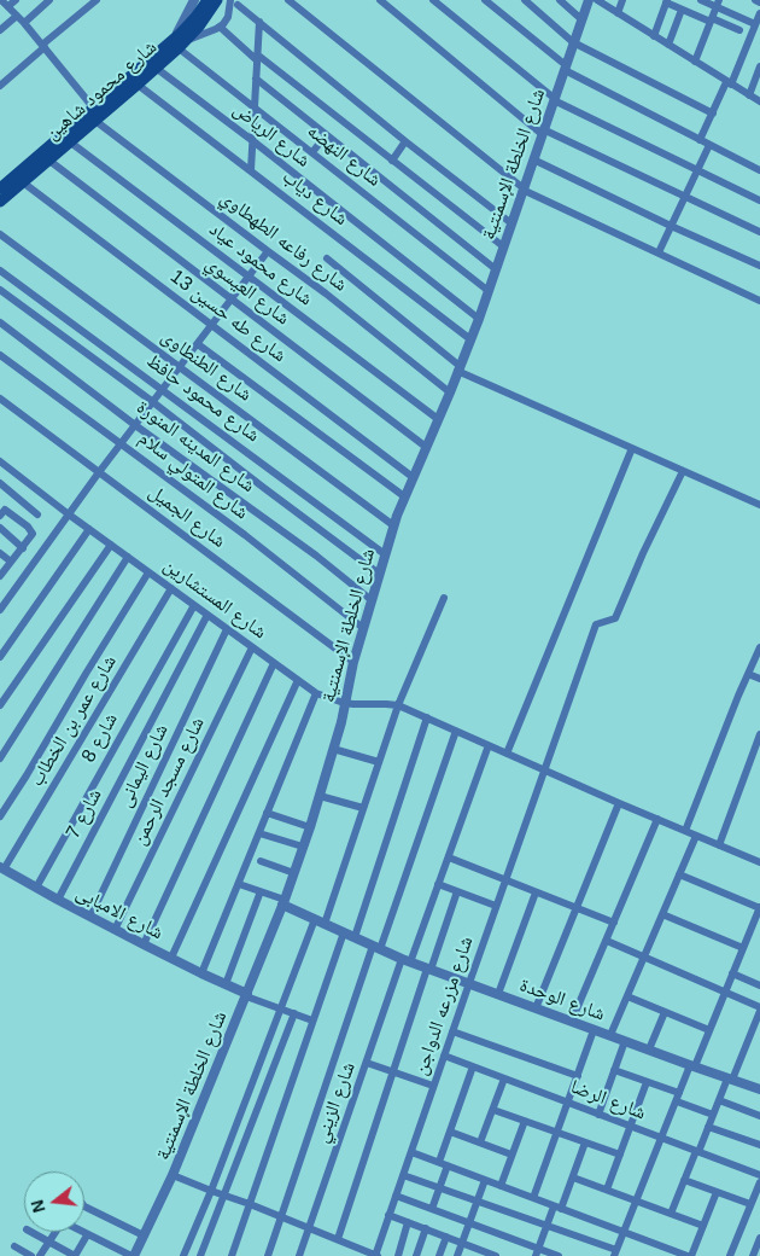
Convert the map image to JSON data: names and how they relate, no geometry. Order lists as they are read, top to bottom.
{
  "streets": {
    "main road": ["شارع محمود شاهين"],
    "street": [
      "شارع الرياض",
      "شارع النهضه",
      "شارع الخلطة الإسمنتية",
      "شارع دياب",
      "شارع رفاعه الطهطاوي",
      "شارع محمود عياد",
      "شارع العيسوي",
      "شارع طه حسين 13",
      "شارع الطنطاوى",
      "شارع محمود حافظ",
      "شارع المدينه المنورة",
      "شارع المتولي سلام",
      "شارع الجميل",
      "شارع المستشارين",
      "شارع عمر بن الخطاب",
      "شارع 8",
      "شارع اليمانى",
      "شارع مسجد الرحمن",
      "شارع 7",
      "شارع الامبابى",
      "شارع الوحدة",
      "شارع مزرعه الدواجن",
      "شارع الرضا",
      "شارع الزيني"
    ]
  },
  "crossings": [
    ["شارع محمود شاهين", "شارع الرياض"],
    ["شارع محمود شاهين", "شارع النهضه"],
    ["شارع محمود شاهين", "شارع دياب"],
    ["شارع محمود شاهين", "شارع رفاعه الطهطاوي"],
    ["شارع محمود شاهين", "شارع محمود عياد"],
    ["شارع محمود شاهين", "شارع العيسوي"],
    ["شارع محمود شاهين", "شارع طه حسين 13"],
    ["شارع الرياض", "شارع الخلطة الإسمنتية"],
    ["شارع النهضه", "شارع الخلطة الإسمنتية"],
    ["شارع الخلطة الإسمنتية", "شارع دياب"],
    ["شارع الخلطة الإسمنتية", "شارع رفاعه الطهطاوي"],
    ["شارع الخلطة الإسمنتية", "شارع محمود عياد"],
    ["شارع الخلطة الإسمنتية", "شارع العيسوي"],
    ["شارع الخلطة الإسمنتية", "شارع طه حسين 13"],
    ["شارع الخلطة الإسمنتية", "شارع الطنطاوى"],
    ["شارع الخلطة الإسمنتية", "شارع محمود حافظ"],
    ["شارع الخلطة الإسمنتية", "شارع المدينه المنورة"],
    ["شارع الخلطة الإسمنتية", "شارع المتولي سلام"],
    ["شارع الخلطة الإسمنتية", "شارع الجميل"],
    ["شارع الخلطة الإسمنتية", "شارع المستشارين"],
    ["شارع الخلطة الإسمنتية", "شارع الامبابى"],
    ["شارع الخلطة الإسمنتية", "شارع الوحدة"],
    ["شارع المستشارين", "شارع عمر بن الخطاب"],
    ["شارع المستشارين", "شارع 8"],
    ["شارع المستشارين", "شارع اليمانى"],
    ["شارع المستشارين", "شارع مسجد الرحمن"],
    ["شارع المستشارين", "شارع 7"],
    ["شارع عمر بن الخطاب", "شارع الامبابى"],
    ["شارع 8", "شارع الامبابى"],
    ["شارع اليمانى", "شارع الامبابى"],
    ["شارع مسجد الرحمن", "شارع الامبابى"],
    ["شارع 7", "شارع الامبابى"],
    ["شارع الوحدة", "شارع مزرعه الدواجن"],
    ["شارع الوحدة", "شارع الزيني"],
    ["شارع مزرعه الدواجن", "شارع الرضا"]
  ],
  "north": "left"
}
